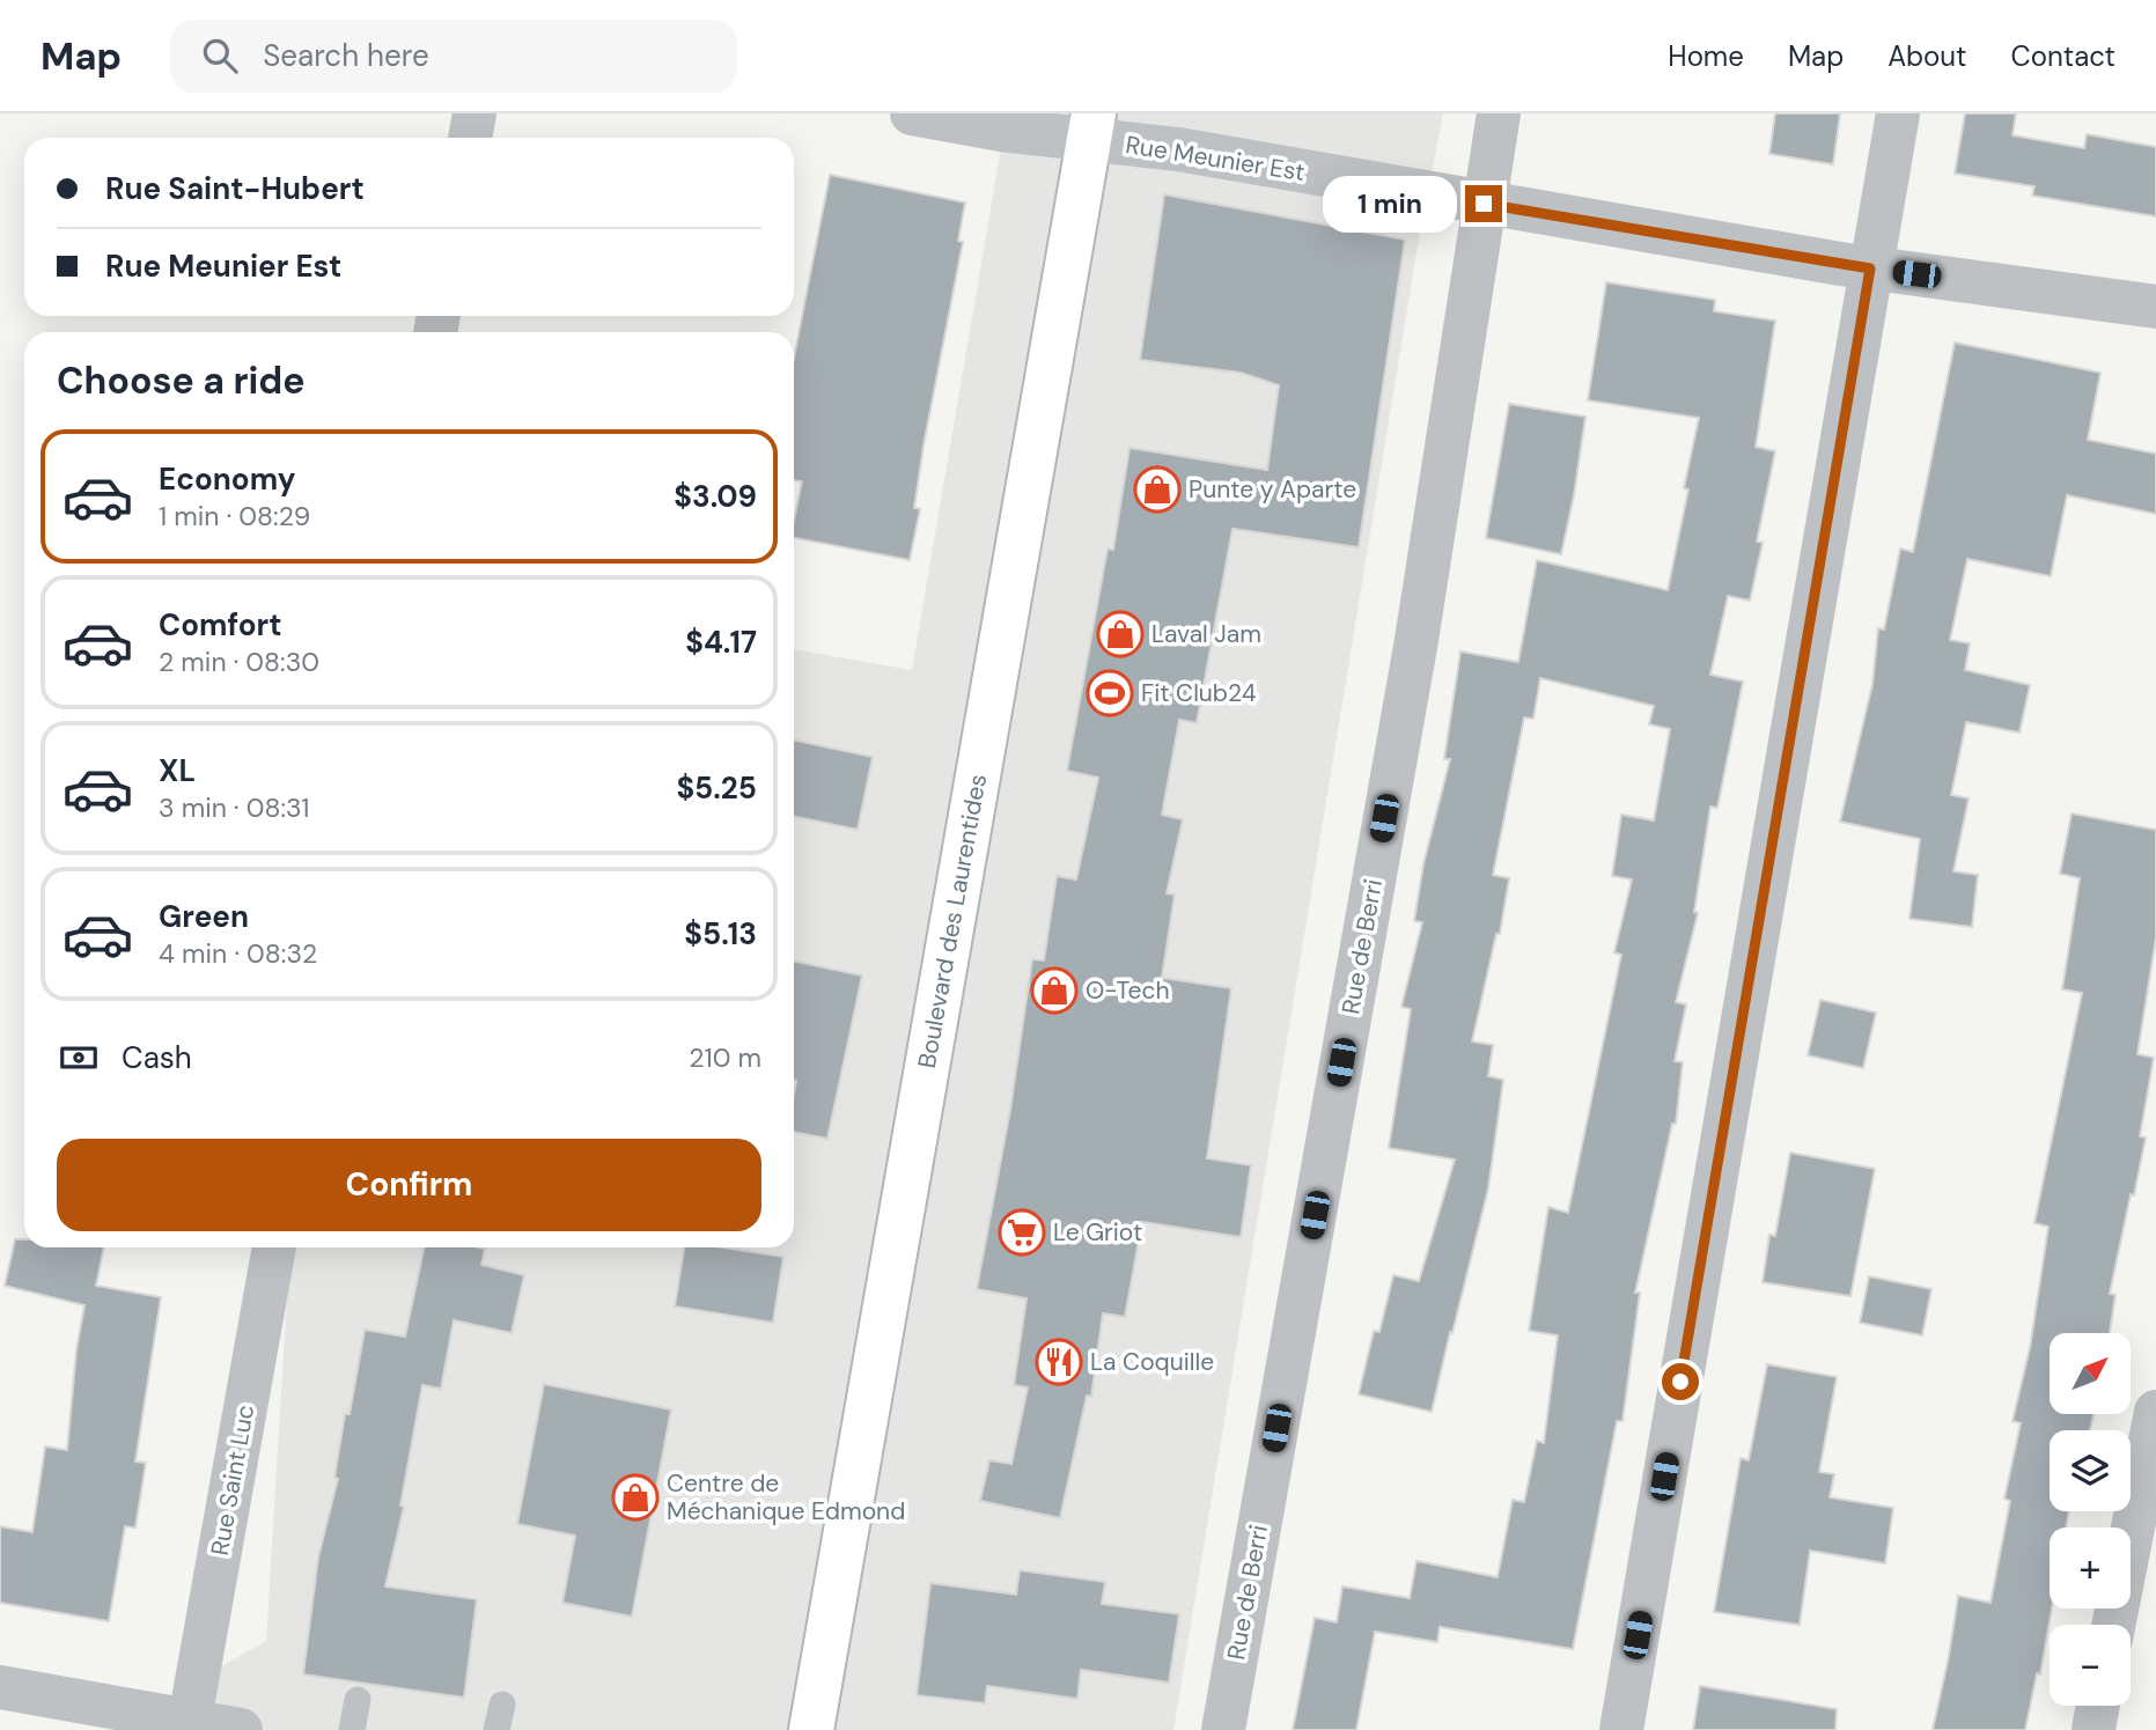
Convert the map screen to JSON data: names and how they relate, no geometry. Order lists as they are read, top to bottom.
{
  "streets": {
    "main road": ["Boulevard des Laurentides"],
    "street": ["Rue Meunier Est", "Rue de Berri", "Rue Saint Luc"]
  },
  "crossings": [
    ["Rue Meunier Est", "Boulevard des Laurentides"],
    ["Rue Meunier Est", "Rue de Berri"]
  ],
  "places": {
    "shop": [
      "Punte y Aparte",
      "Laval Jam",
      "O-Tech",
      "Centre de Méchanique Edmond"
    ],
    "sports": ["Fit Club24"],
    "supermarket": ["Le Griot"],
    "restaurant": ["La Coquille"]
  },
  "north": "top right",
  "page": {
    "header": "Map",
    "search": "Search here",
    "nav": [
      "Home",
      "Map",
      "About",
      "Contact"
    ],
    "banner": ["Rue Saint-Hubert", "Rue Meunier Est"],
    "bubble": "1 min",
    "heading": "Choose a ride",
    "list": [
      {
        "name": "Economy",
        "note": "1 min · 08:29",
        "value": "$3.09"
      },
      {
        "name": "Comfort",
        "note": "2 min · 08:30",
        "value": "$4.17"
      },
      {
        "name": "XL",
        "note": "3 min · 08:31",
        "value": "$5.25"
      },
      {
        "name": "Green",
        "note": "4 min · 08:32",
        "value": "$5.13"
      }
    ],
    "pay": ["Cash", "210 m"],
    "buttons": "Confirm",
    "map_buttons": ["+", "−"]
  }
}
